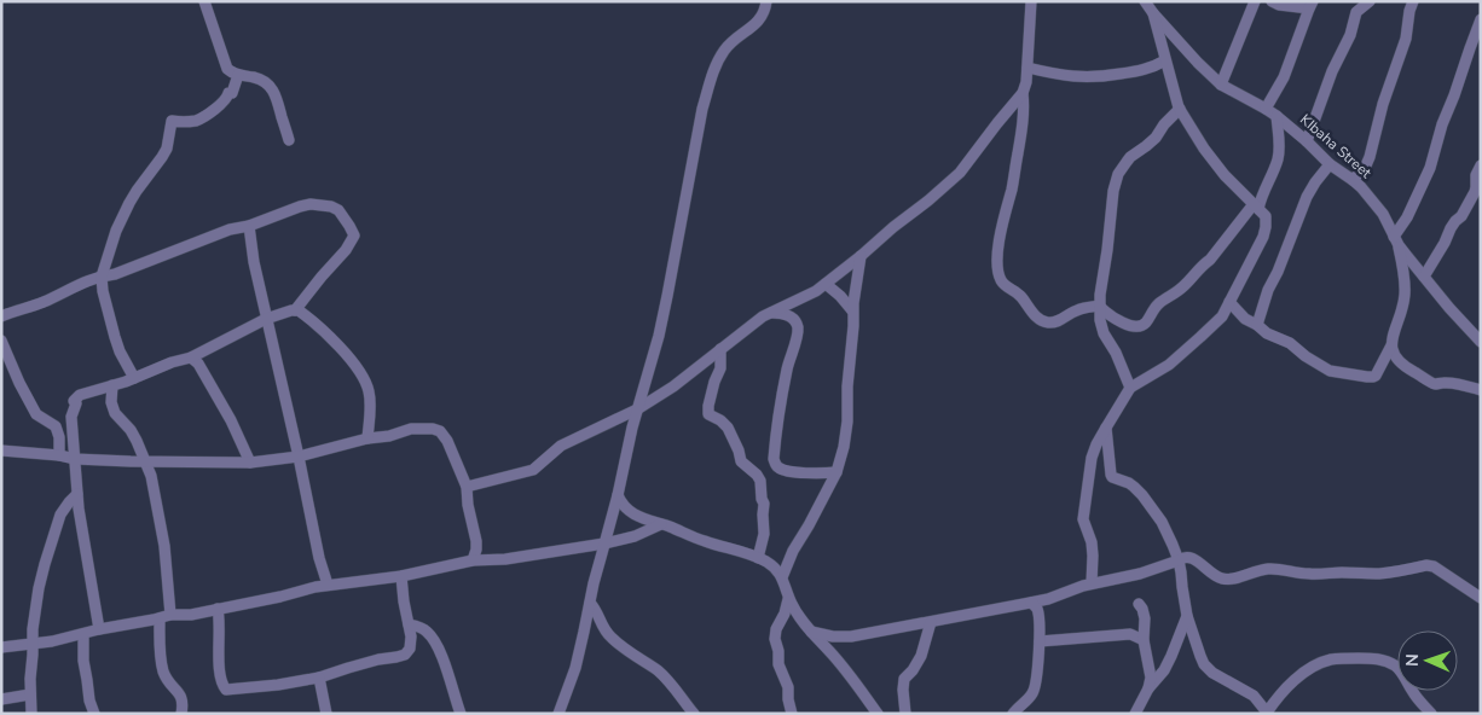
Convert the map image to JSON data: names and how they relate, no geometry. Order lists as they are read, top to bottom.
{
  "streets": {
    "street": ["KIbaha Street"]
  },
  "north": "left"
}
